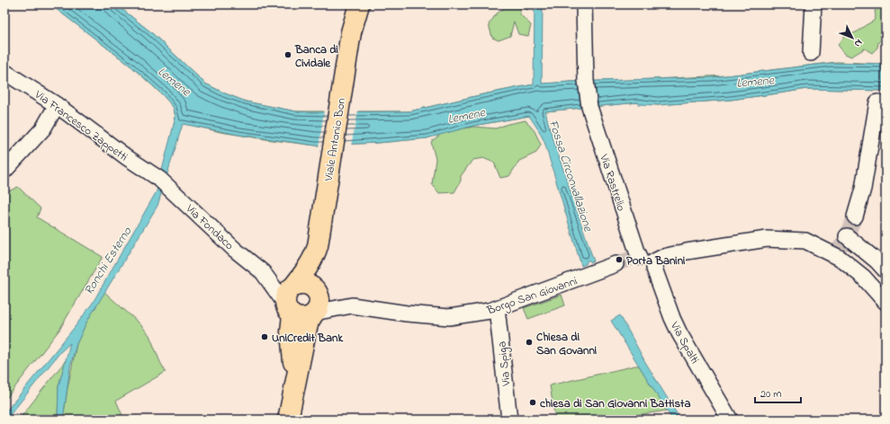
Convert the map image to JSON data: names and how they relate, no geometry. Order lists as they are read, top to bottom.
{
  "streets": {
    "main road": ["Viale Antonio Bon"],
    "street": [
      "Via Francesco Zappetti",
      "Via Rastrello",
      "Via Fondaco",
      "Borgo San Giovanni",
      "Via Spalti",
      "Via Spiga"
    ]
  },
  "crossings": [
    ["Via Francesco Zappetti", "Via Fondaco"],
    ["Viale Antonio Bon", "Via Fondaco"],
    ["Viale Antonio Bon", "Borgo San Giovanni"],
    ["Via Rastrello", "Via Spalti"],
    ["Borgo San Giovanni", "Via Spiga"]
  ],
  "water": ["Lemene", "Fossa Circonvallazione", "Ronchi Esterno"],
  "places": [
    "Banca di Cividale",
    "Porta Banini",
    "UniCredit Bank",
    "Chiesa di San Govanni",
    "chiesa di San Giovanni Battista"
  ],
  "scale_bar": "20 m",
  "north": "bottom right"
}
